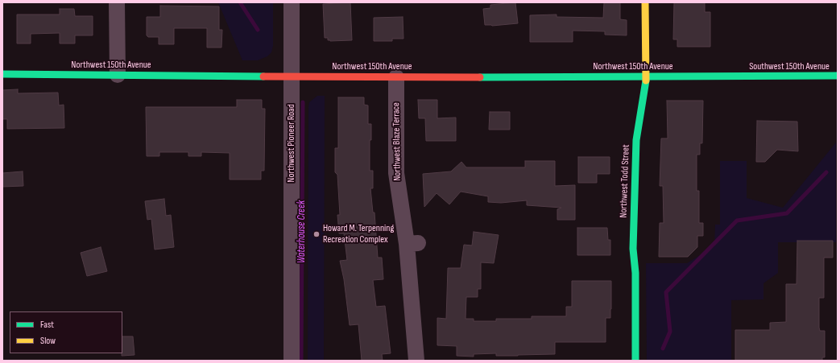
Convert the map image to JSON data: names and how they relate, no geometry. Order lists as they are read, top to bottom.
{
  "streets": {
    "street": [
      "Northwest 150th Avenue",
      "Southwest 150th Avenue",
      "Northwest Blaze Terrace",
      "Northwest Pioneer Road",
      "Northwest Todd Street"
    ]
  },
  "crossings": [
    ["Northwest 150th Avenue", "Southwest 150th Avenue"],
    ["Northwest 150th Avenue", "Northwest Blaze Terrace"],
    ["Northwest 150th Avenue", "Northwest Pioneer Road"],
    ["Northwest 150th Avenue", "Northwest Todd Street"]
  ],
  "water": ["Waterhouse Creek"],
  "places": ["Howard M. Terpenning Recreation Complex"],
  "legend": ["Fast", "Slow"]
}
